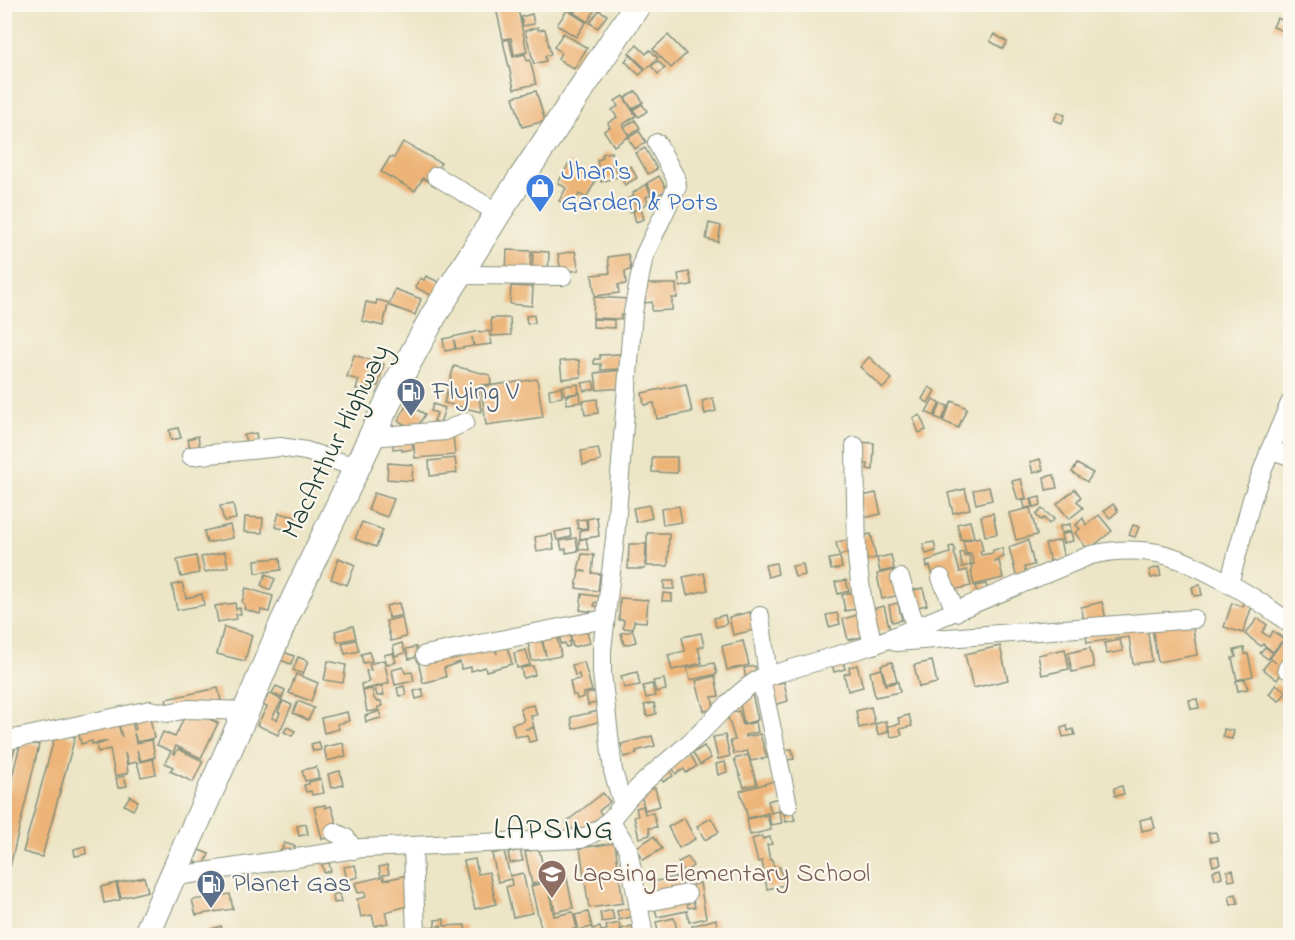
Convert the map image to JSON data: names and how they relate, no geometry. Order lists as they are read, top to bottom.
{
  "streets": {
    "highway": ["MacArthur Highway"]
  },
  "districts": ["LAPSING"],
  "places": {
    "shop": ["Jhan's Garden & Pots"],
    "fuel station": ["Flying V", "Planet Gas"],
    "school or university": ["Lapsing Elementary School"]
  }
}
